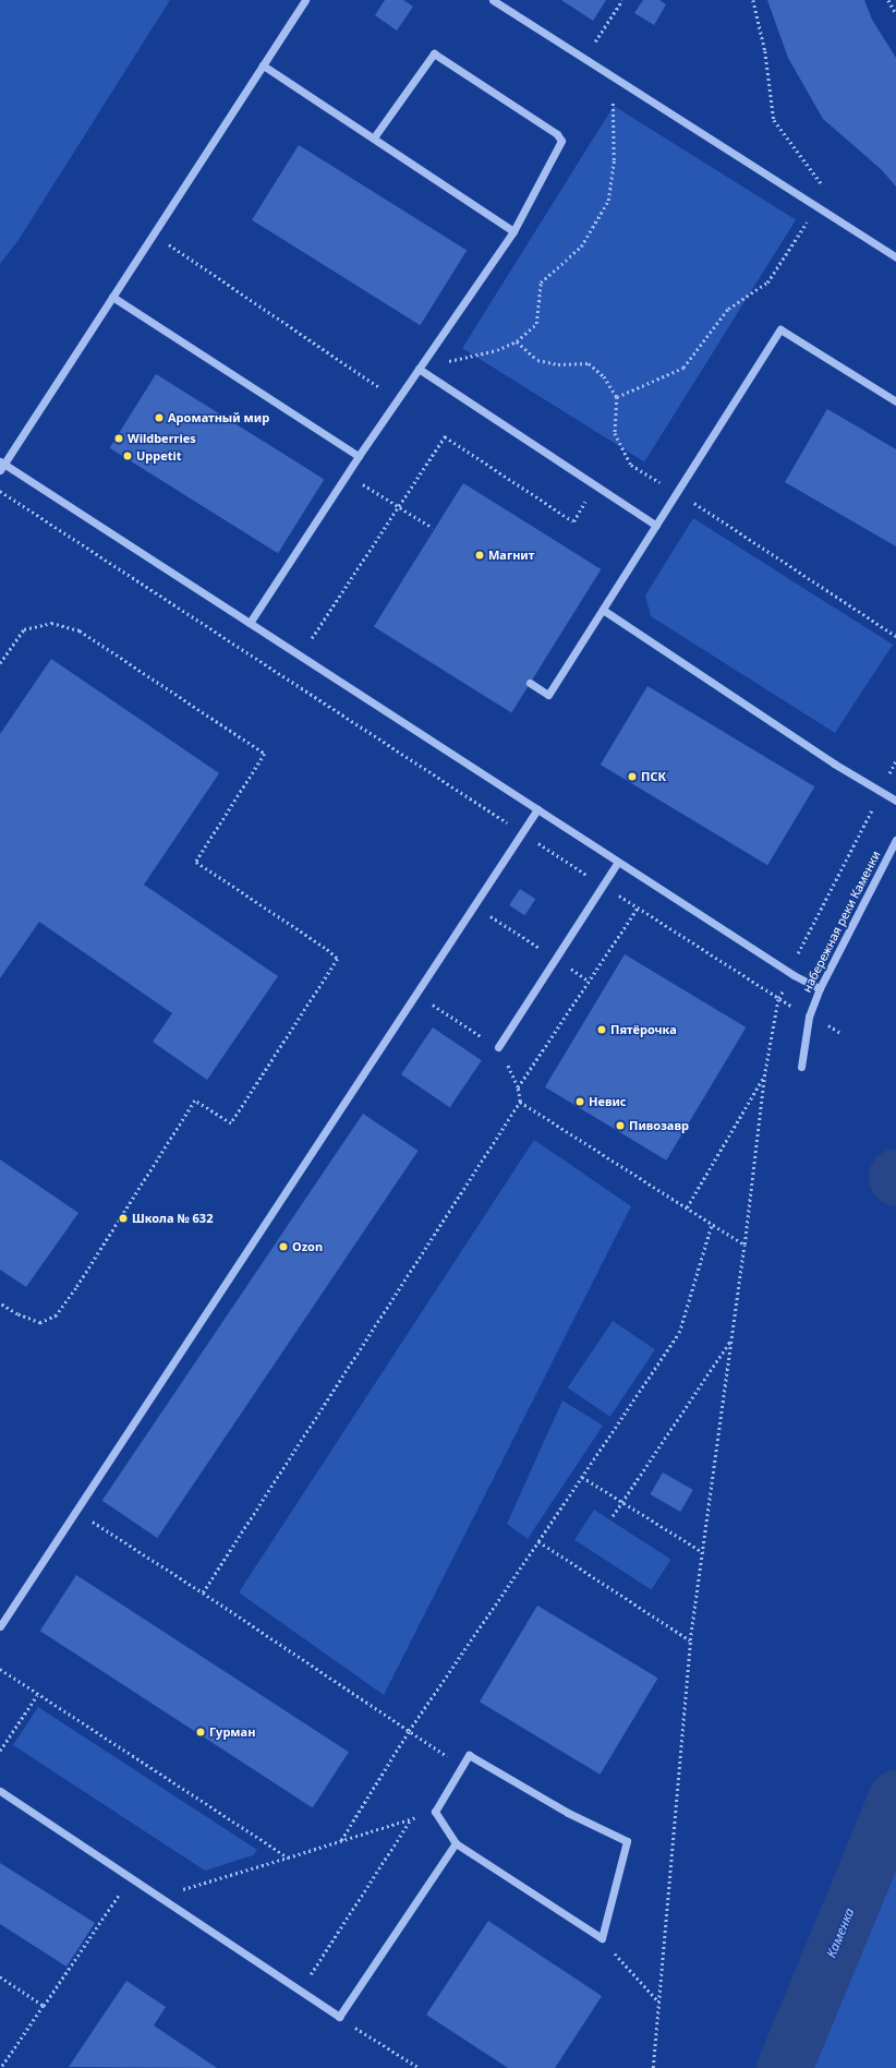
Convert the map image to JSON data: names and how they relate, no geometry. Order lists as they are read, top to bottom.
{
  "streets": {
    "street": ["набережная реки Каменки"]
  },
  "water": ["Каменка"],
  "places": [
    "Ароматный мир",
    "Wildberries",
    "Uppetit",
    "Магнит",
    "ПСК",
    "Пятёрочка",
    "Невис",
    "Пивозавр",
    "Школа № 632",
    "Ozon",
    "Гурман"
  ]
}
